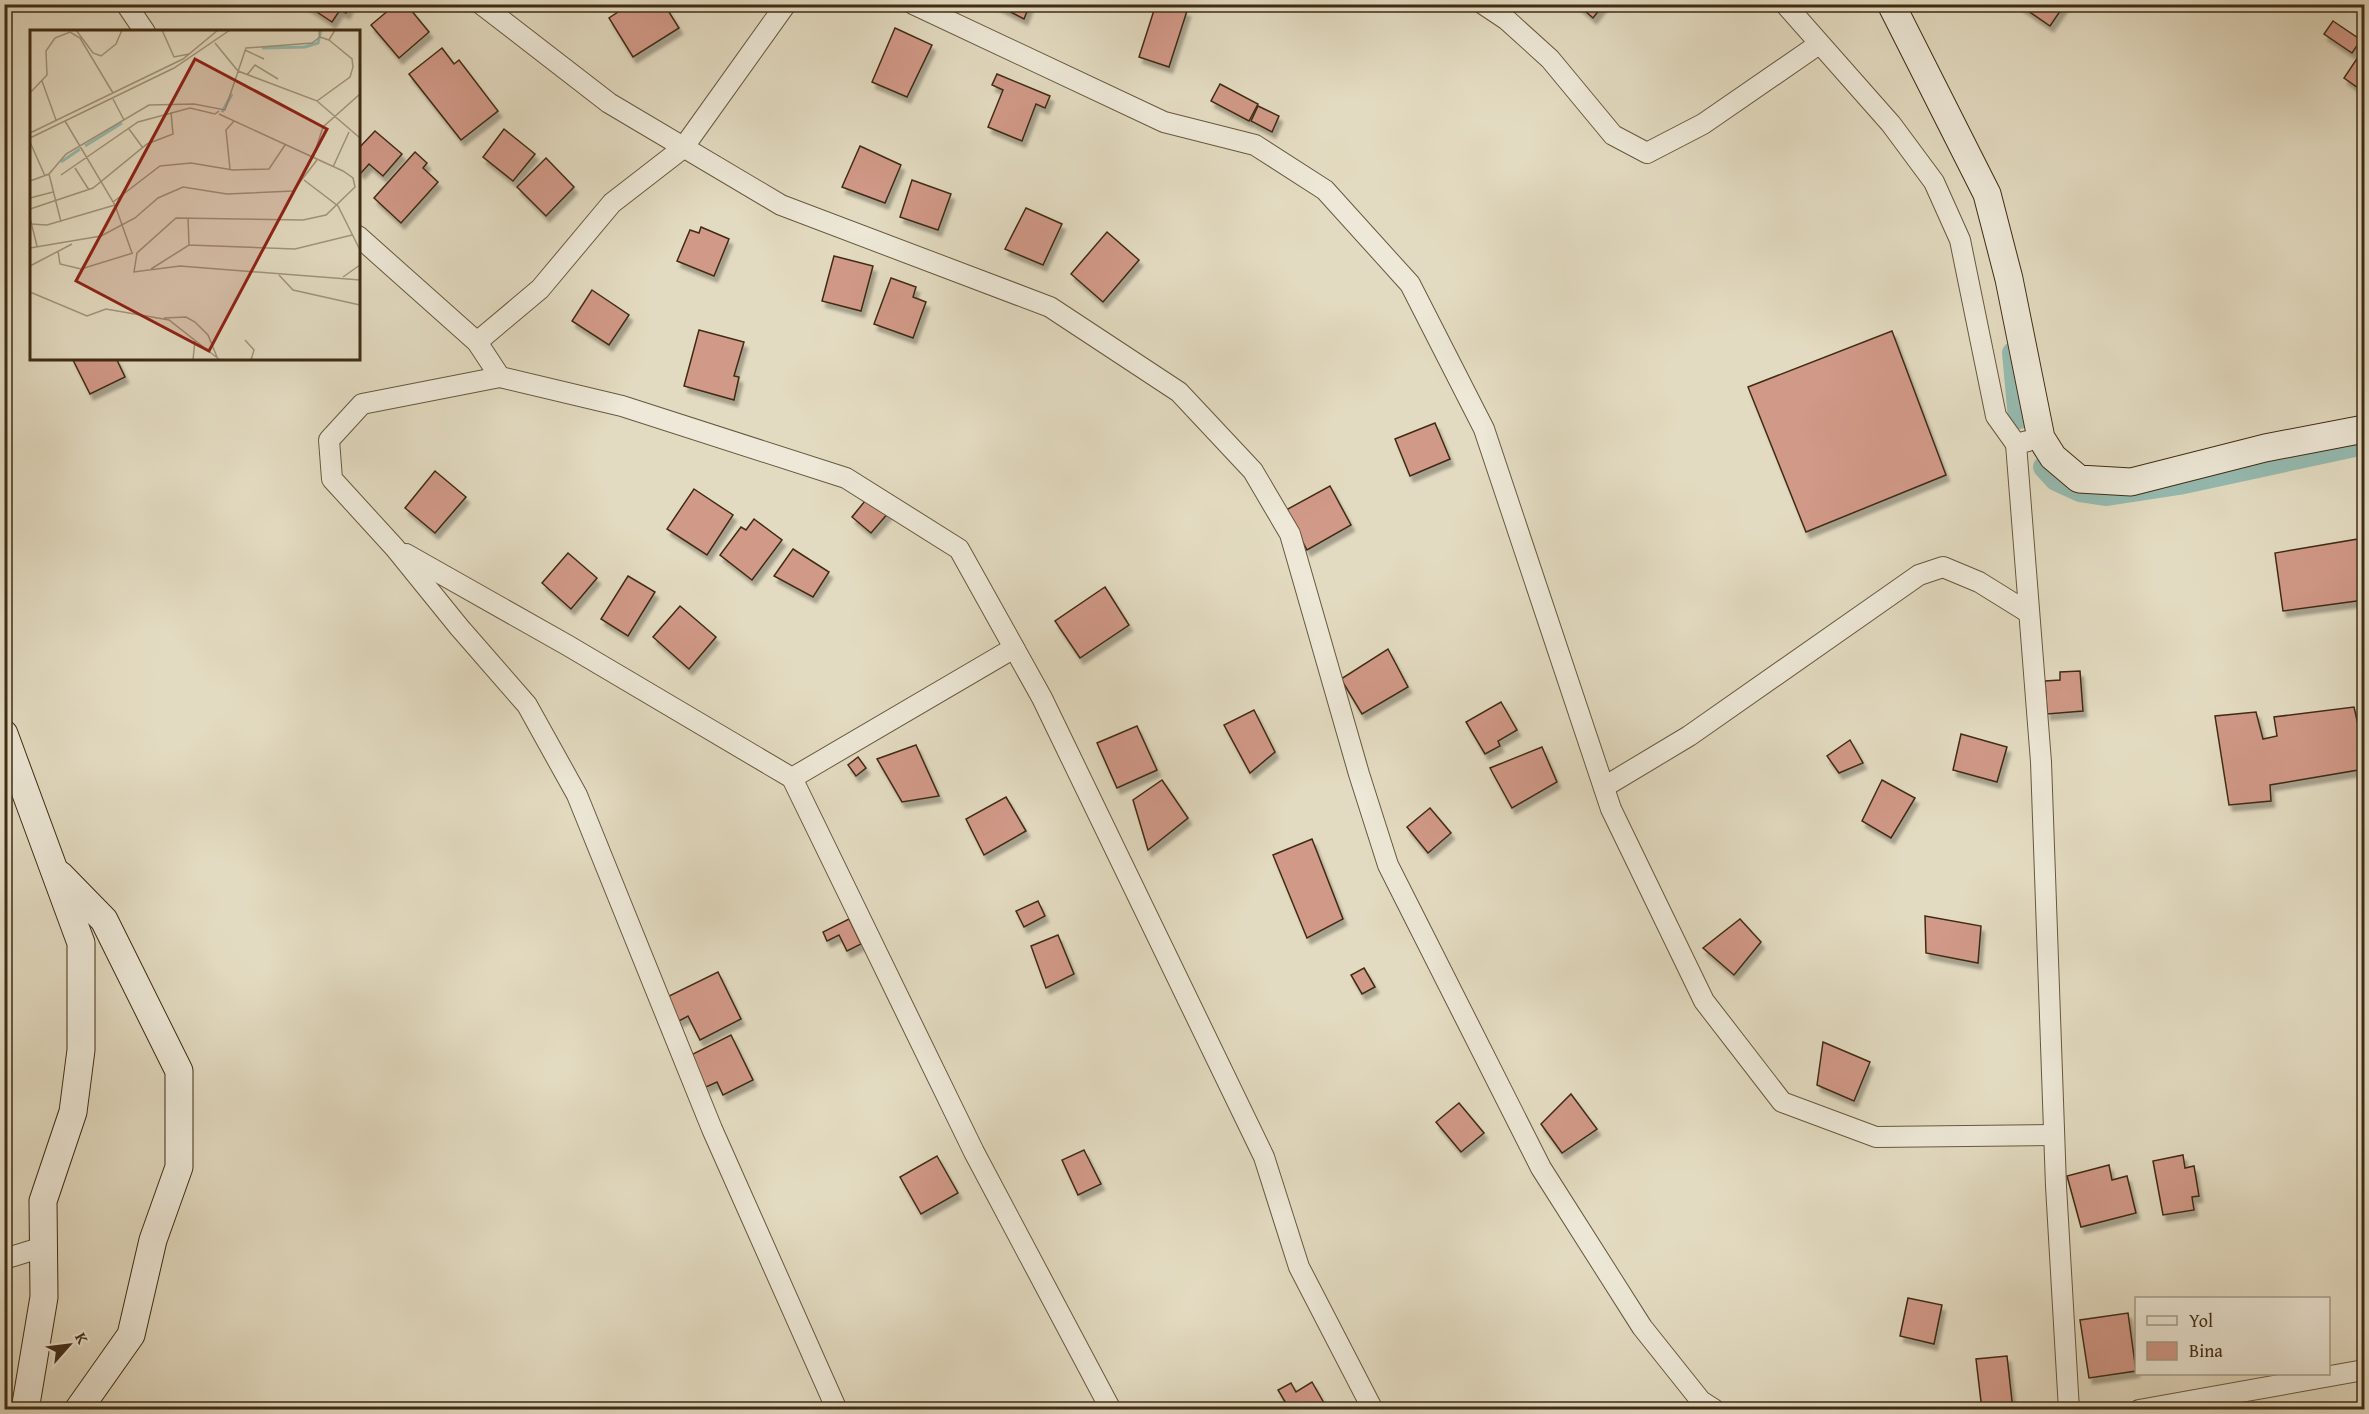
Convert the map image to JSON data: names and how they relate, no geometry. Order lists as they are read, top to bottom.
{
  "legend": ["Yol", "Bina"],
  "north": "top right"
}
